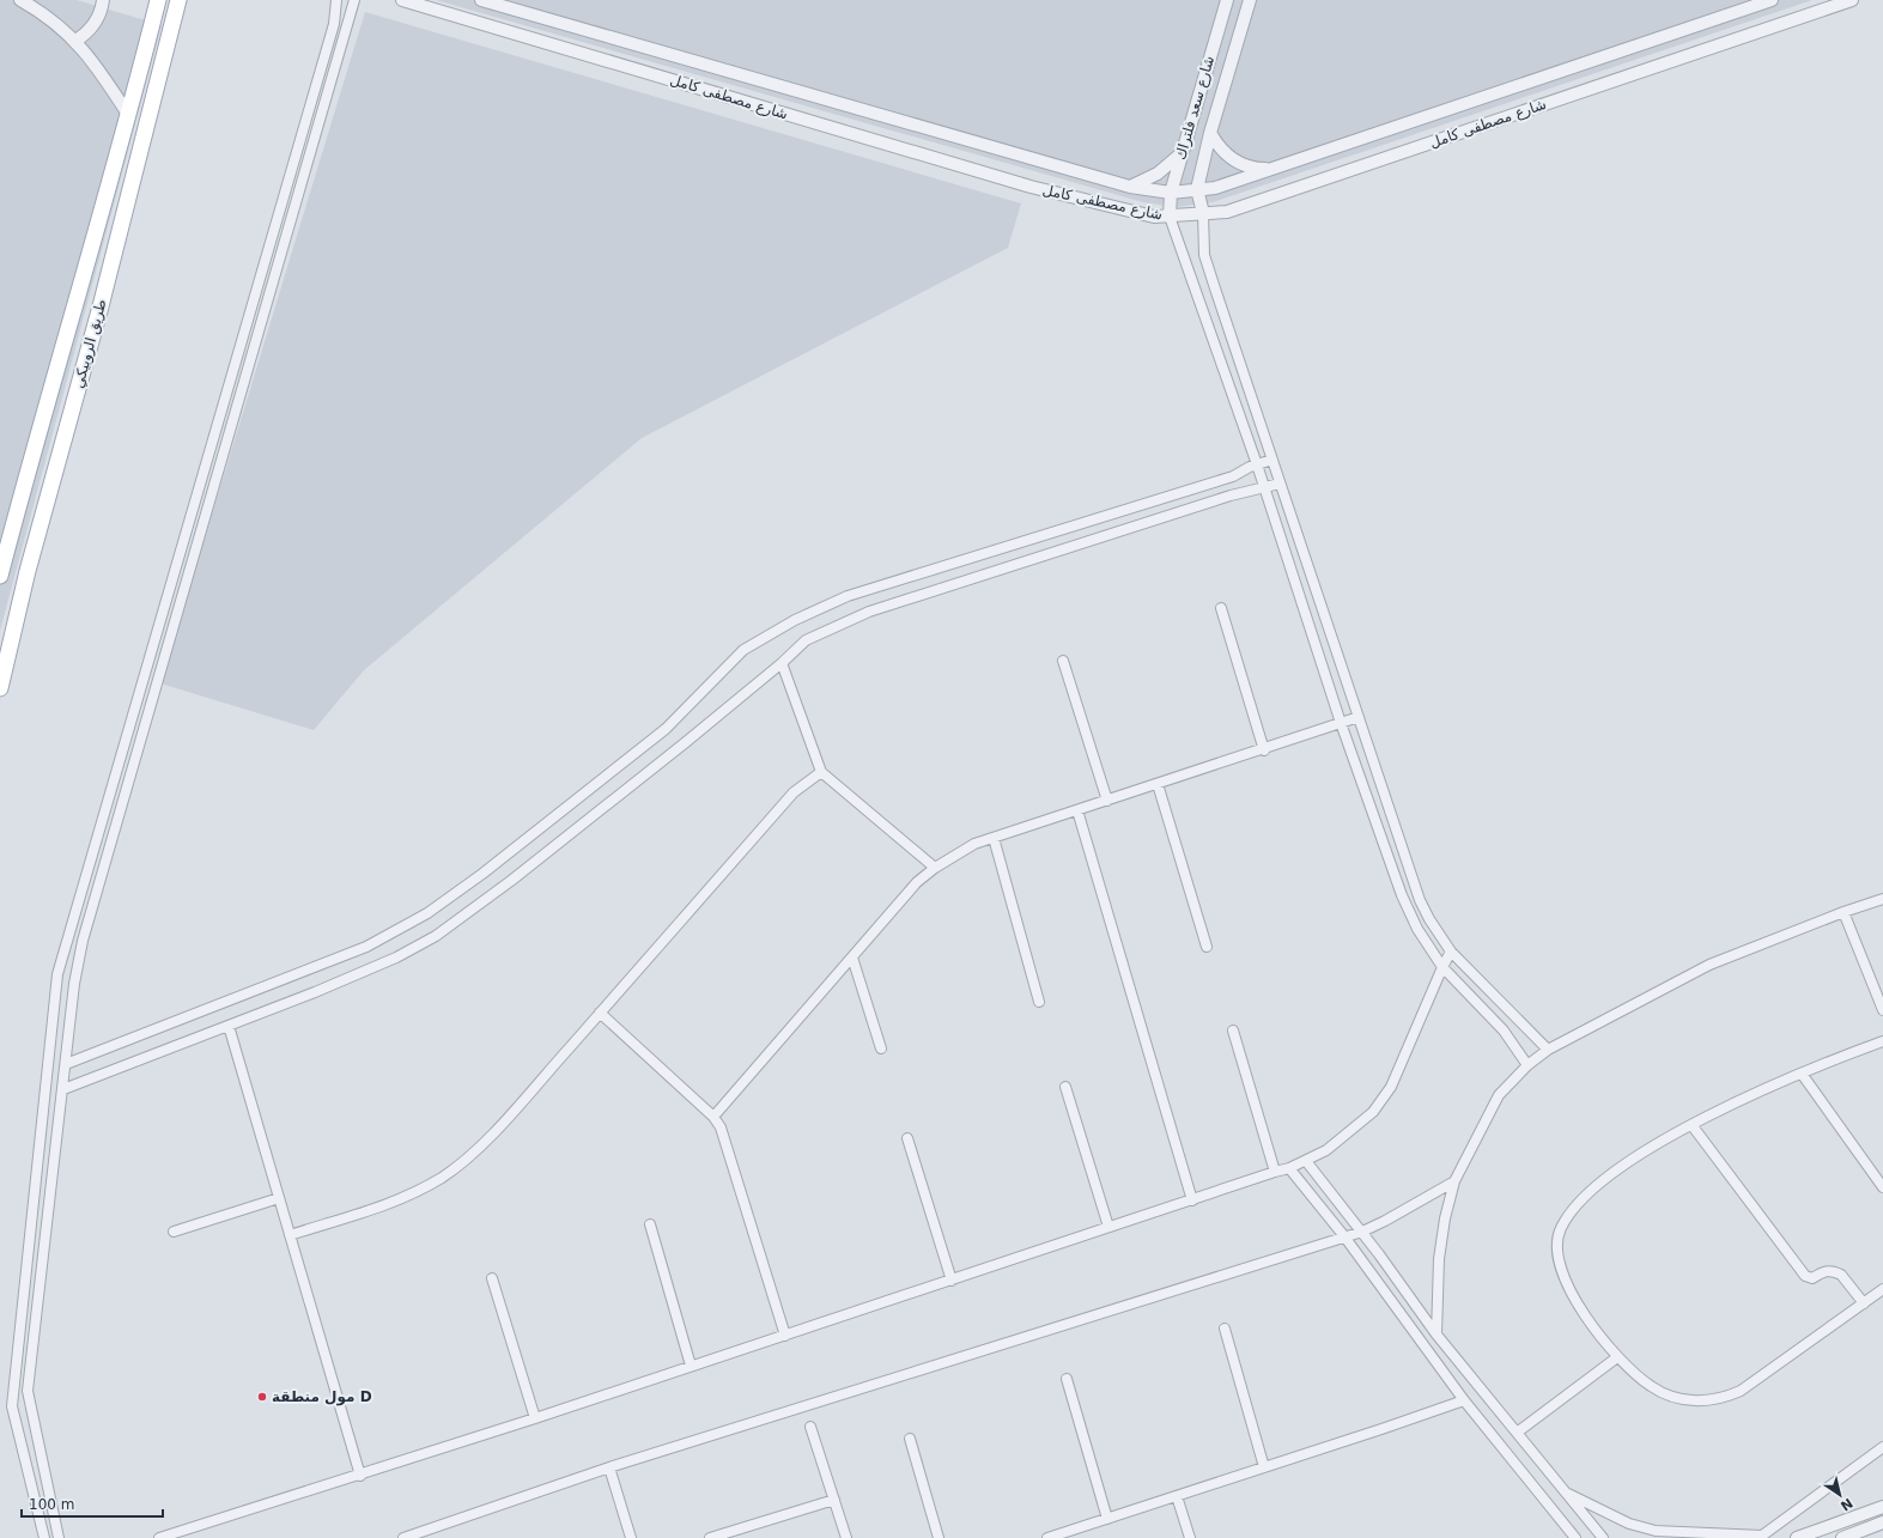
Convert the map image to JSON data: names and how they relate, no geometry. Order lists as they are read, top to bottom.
{
  "streets": {
    "main road": ["طريق الروبيكي"],
    "street": ["شارع مصطفى كامل", "شارع سعد فلتراك"]
  },
  "crossings": [
    ["شارع مصطفى كامل", "شارع سعد فلتراك"]
  ],
  "places": ["مول منطقة D"],
  "scale_bar": "100 m",
  "north": "bottom right"
}
